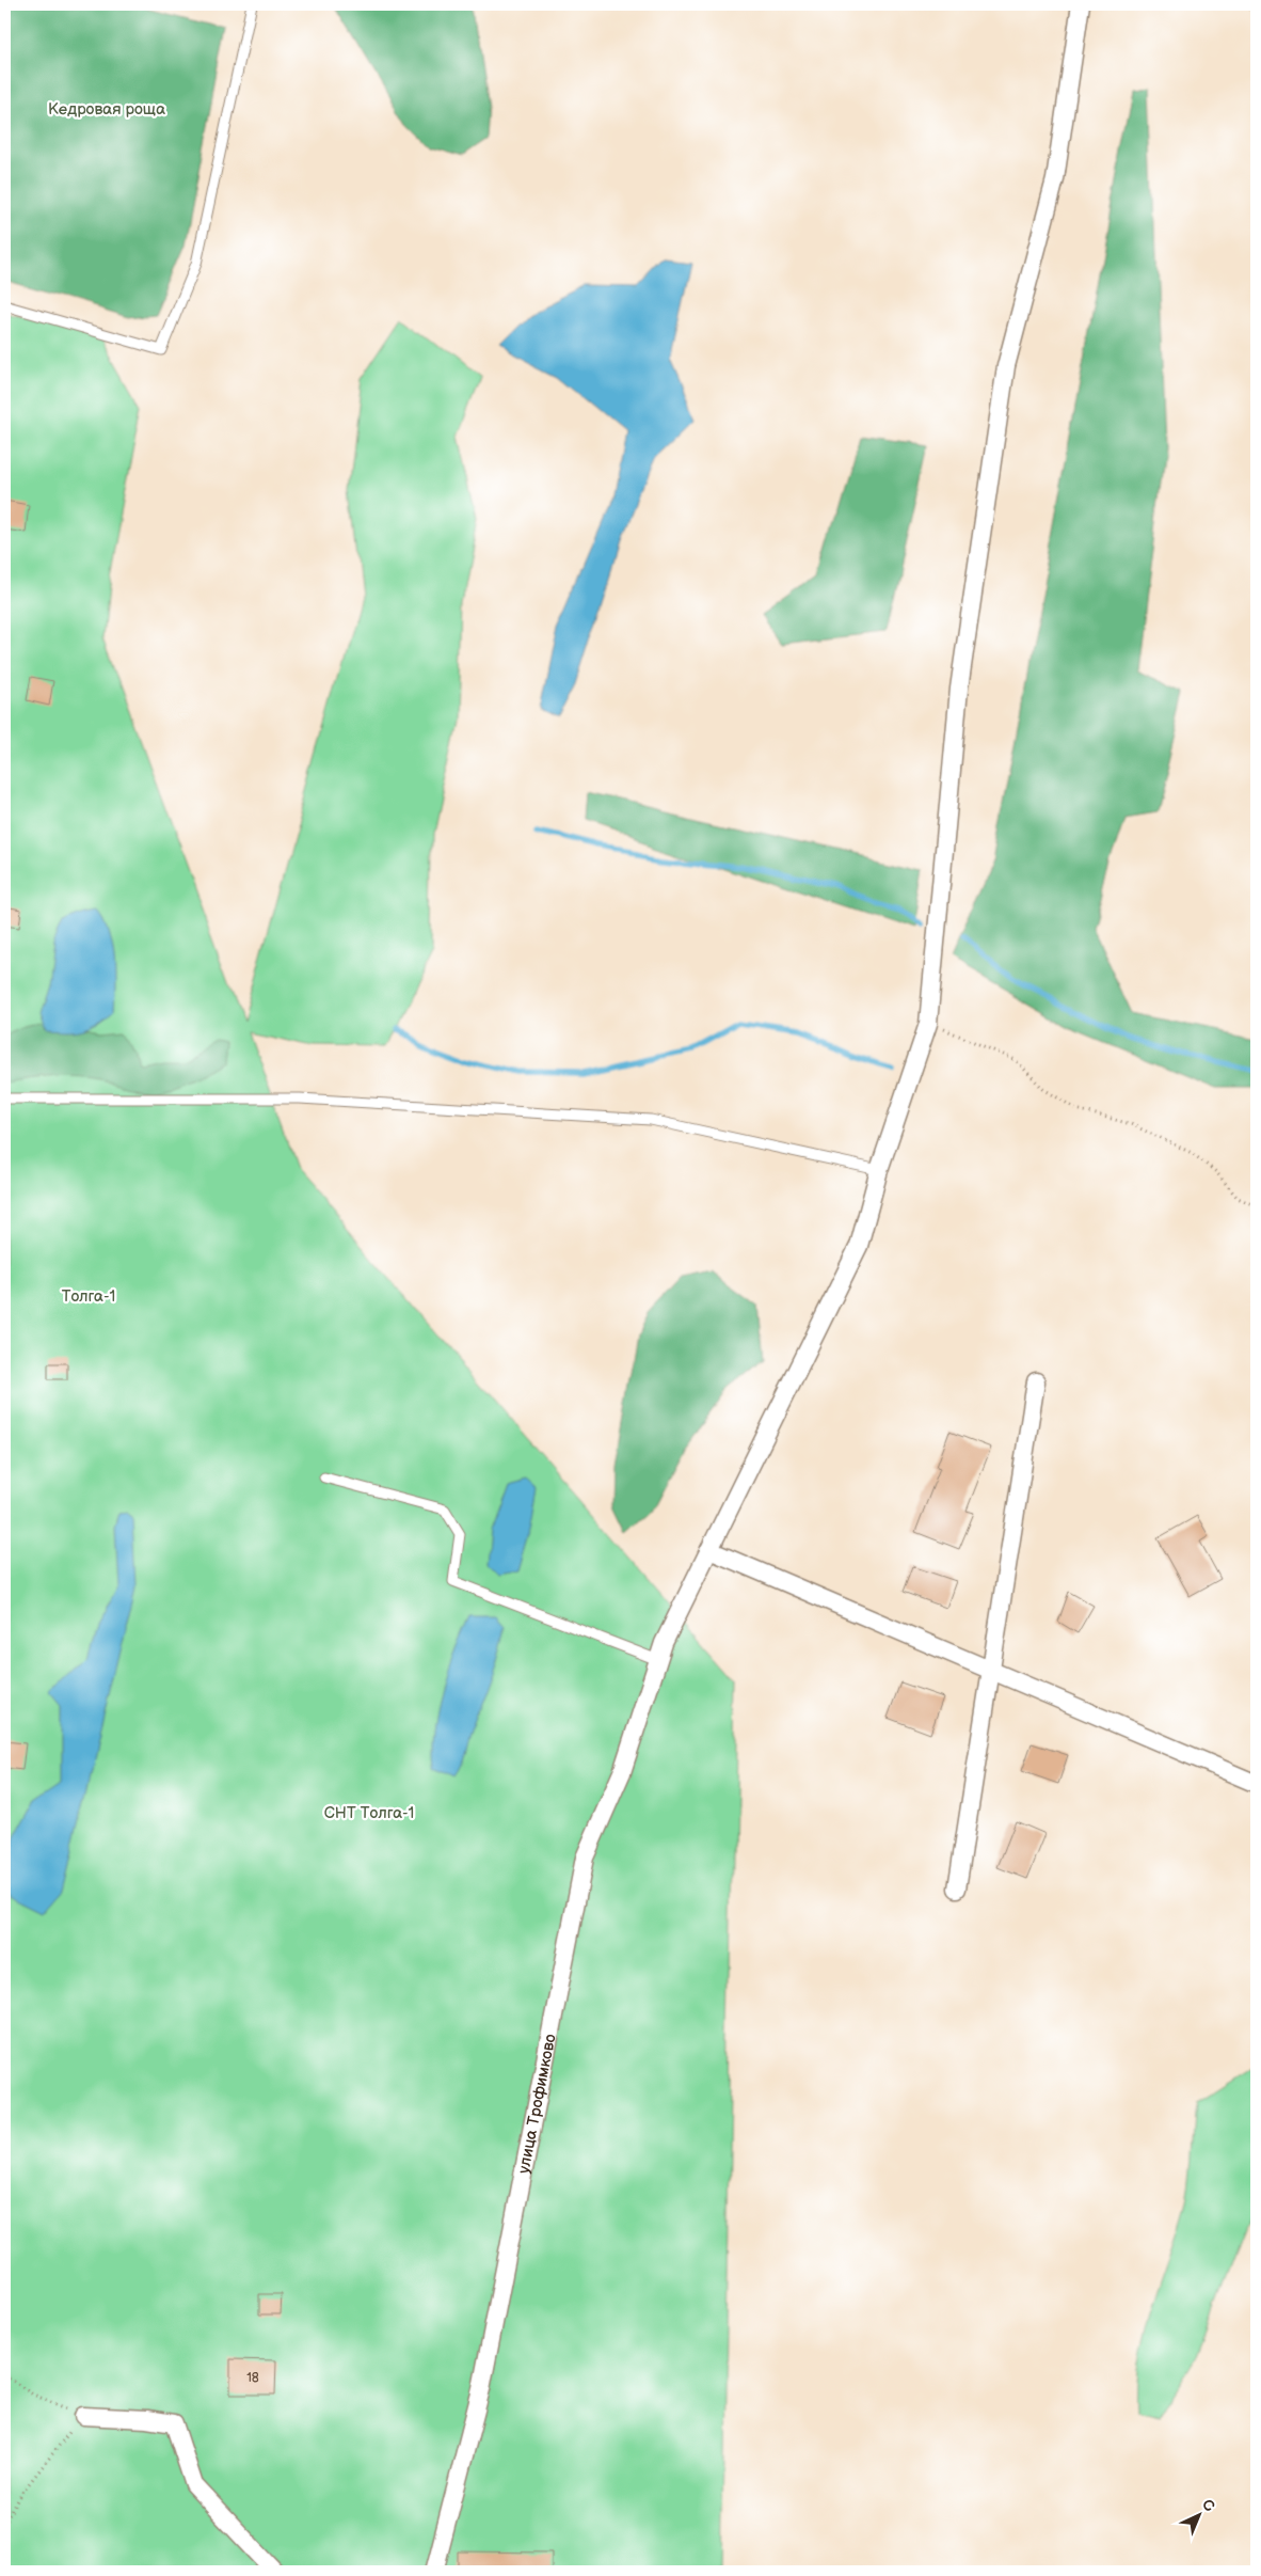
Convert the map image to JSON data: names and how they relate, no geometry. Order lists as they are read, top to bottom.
{
  "streets": {
    "street": ["улица Трофимково"]
  },
  "parks": ["Кедровая роща", "Толга-1", "СНТ Толга-1"],
  "house_numbers": ["18"],
  "north": "top right"
}
